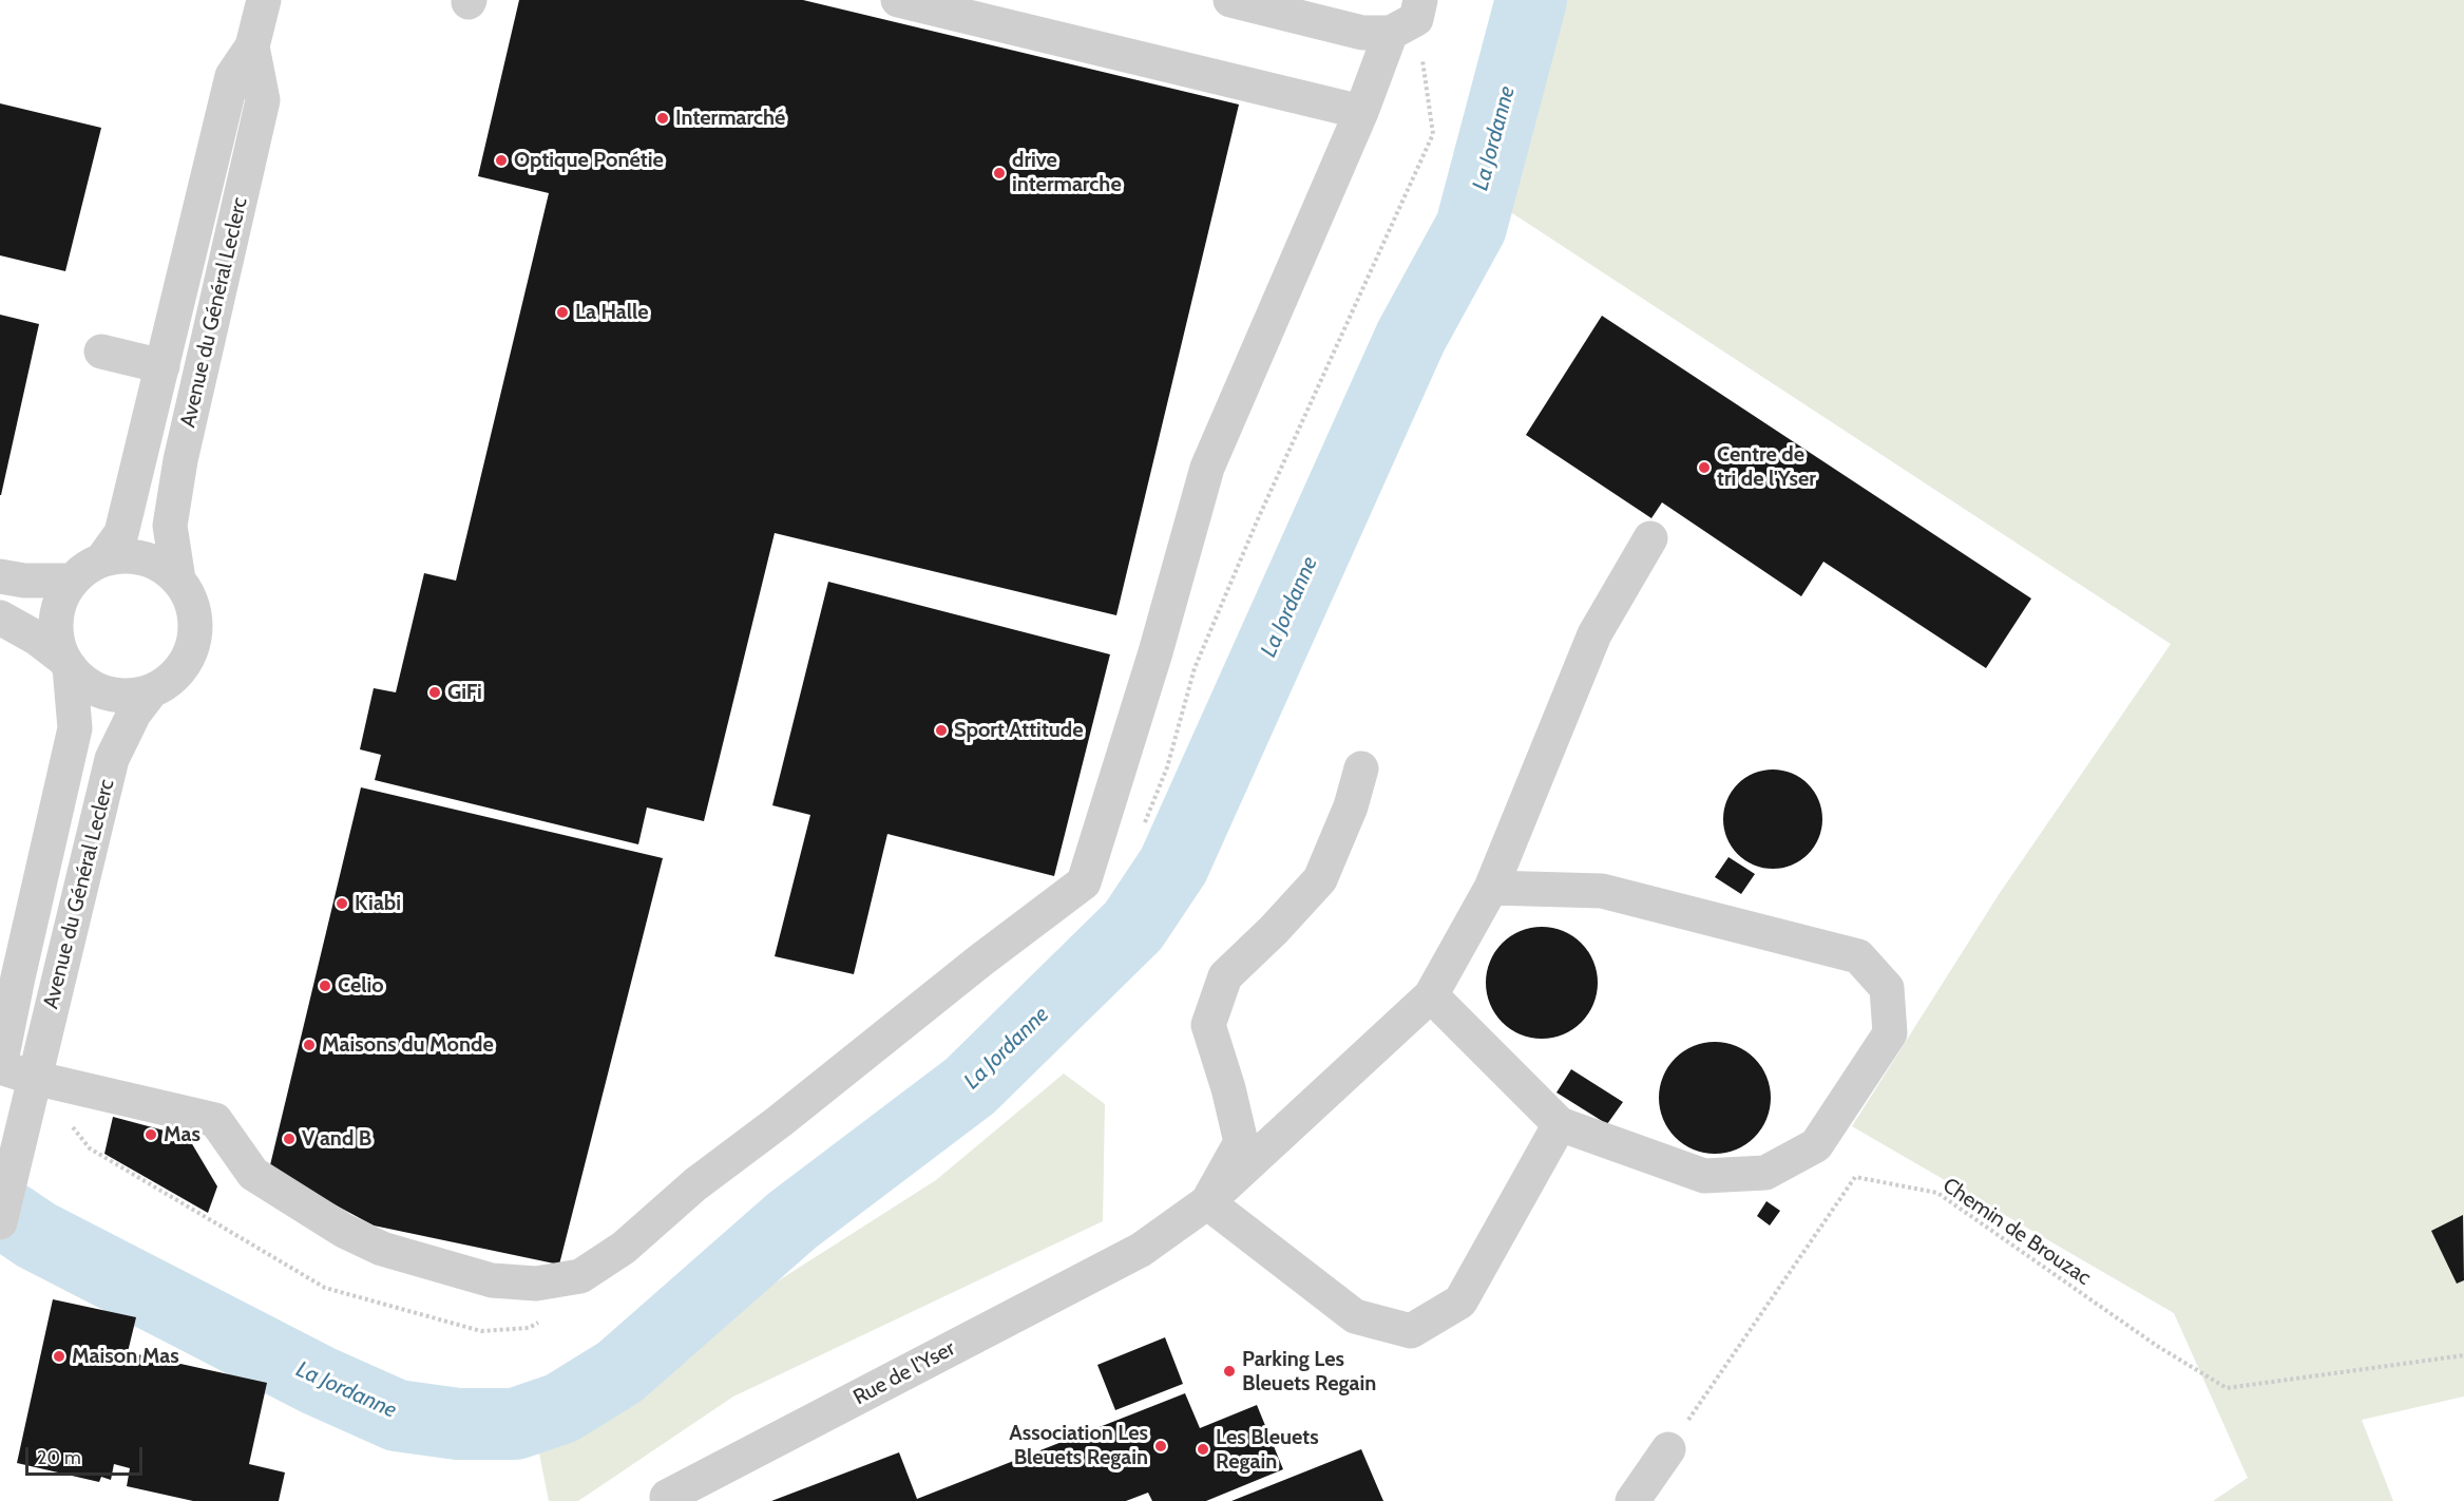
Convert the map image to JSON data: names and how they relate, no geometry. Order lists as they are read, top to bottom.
{
  "streets": {
    "street": ["Avenue du Général Leclerc", "Rue de l'Yser"],
    "path": ["Chemin de Brouzac"]
  },
  "water": ["La Jordanne"],
  "places": [
    "Intermarché",
    "Optique Ponétie",
    "drive intermarche",
    "La Halle",
    "Centre de tri de l'Yser",
    "GiFi",
    "Sport Attitude",
    "Kiabi",
    "Celio",
    "Maisons du Monde",
    "Mas",
    "V and B",
    "Maison Mas",
    "Parking Les Bleuets Regain",
    "Association Les Bleuets Regain",
    "Les Bleuets Regain"
  ],
  "scale_bar": "20 m"
}
